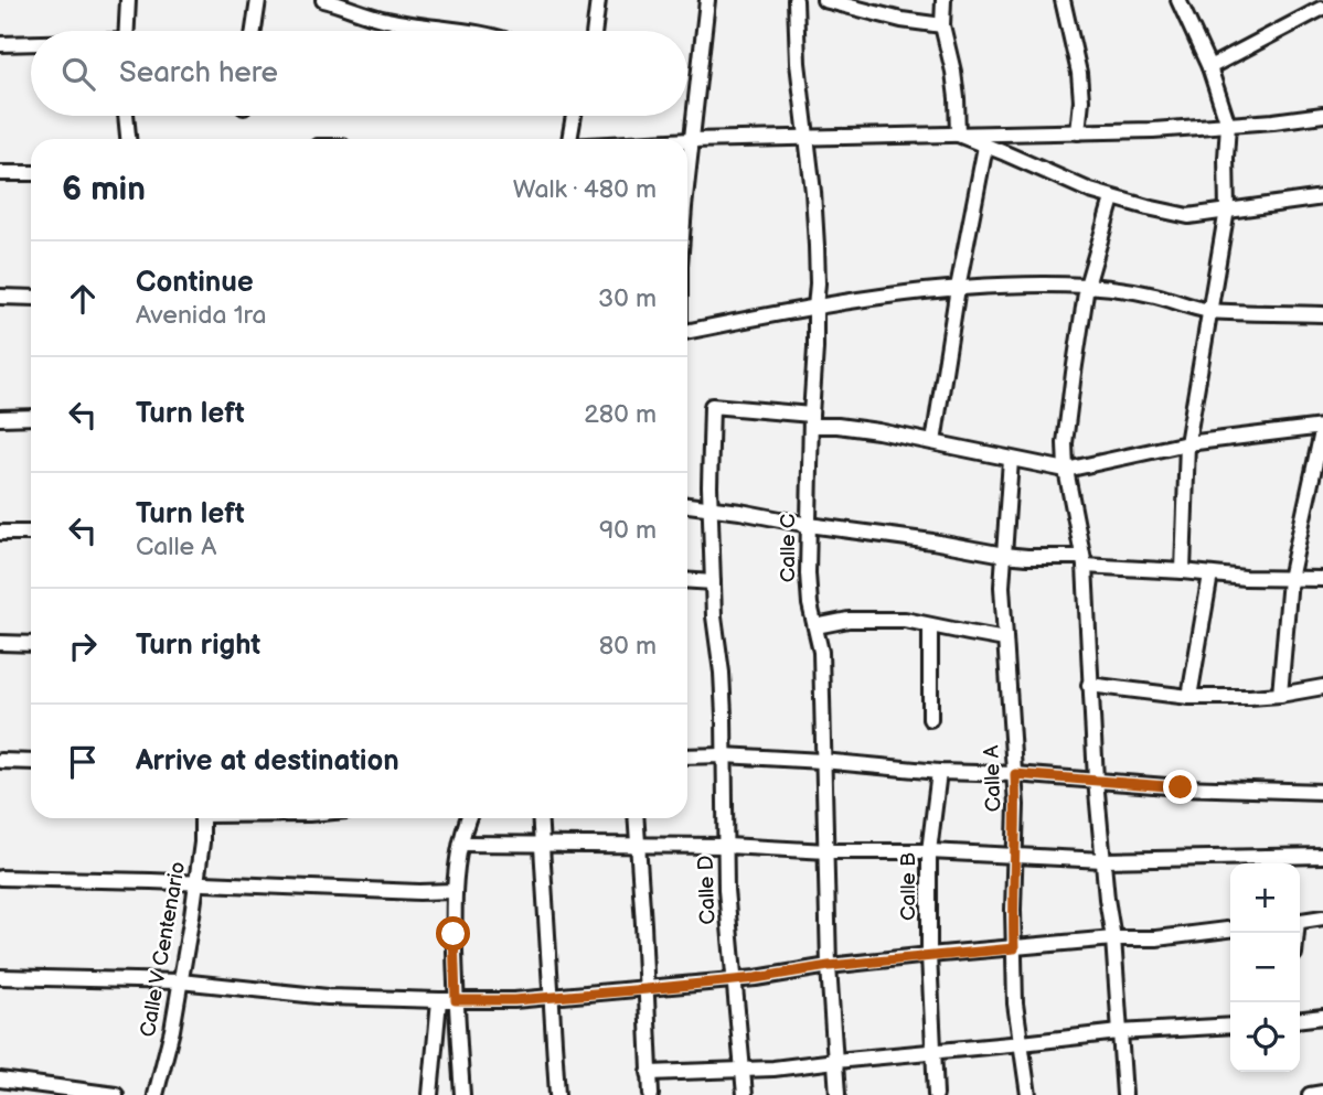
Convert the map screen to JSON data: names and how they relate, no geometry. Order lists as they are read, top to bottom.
{
  "streets": {
    "street": [
      "Calle C",
      "Calle A",
      "Calle B",
      "Calle D",
      "Calle V Centenario"
    ]
  },
  "crossings": [
    ["Calle C", "Calle D"]
  ],
  "page": {
    "search": "Search here",
    "heading": ["6 min", "Walk · 480 m"],
    "list": [
      ["Continue", "Avenida 1ra", "30 m"],
      ["Turn left", "280 m"],
      ["Turn left", "Calle A", "90 m"],
      ["Turn right", "80 m"],
      "Arrive at destination"
    ],
    "map_buttons": ["+", "−"]
  }
}
